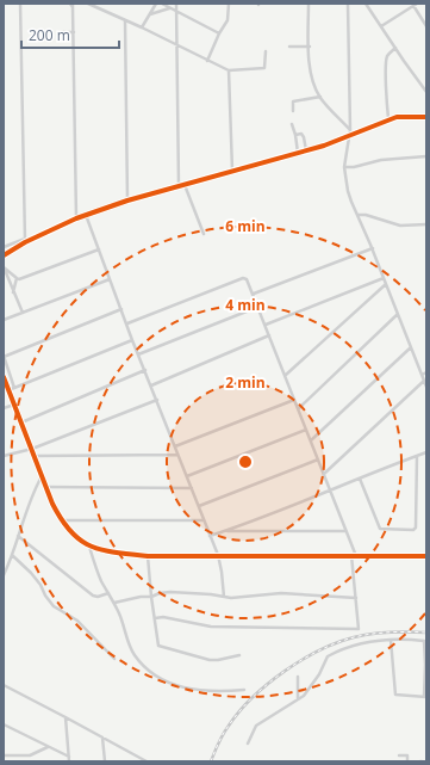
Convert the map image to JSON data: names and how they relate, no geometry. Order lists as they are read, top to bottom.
{
  "scale_bar": "200 m",
  "rings": ["6 min", "4 min", "2 min"]
}
